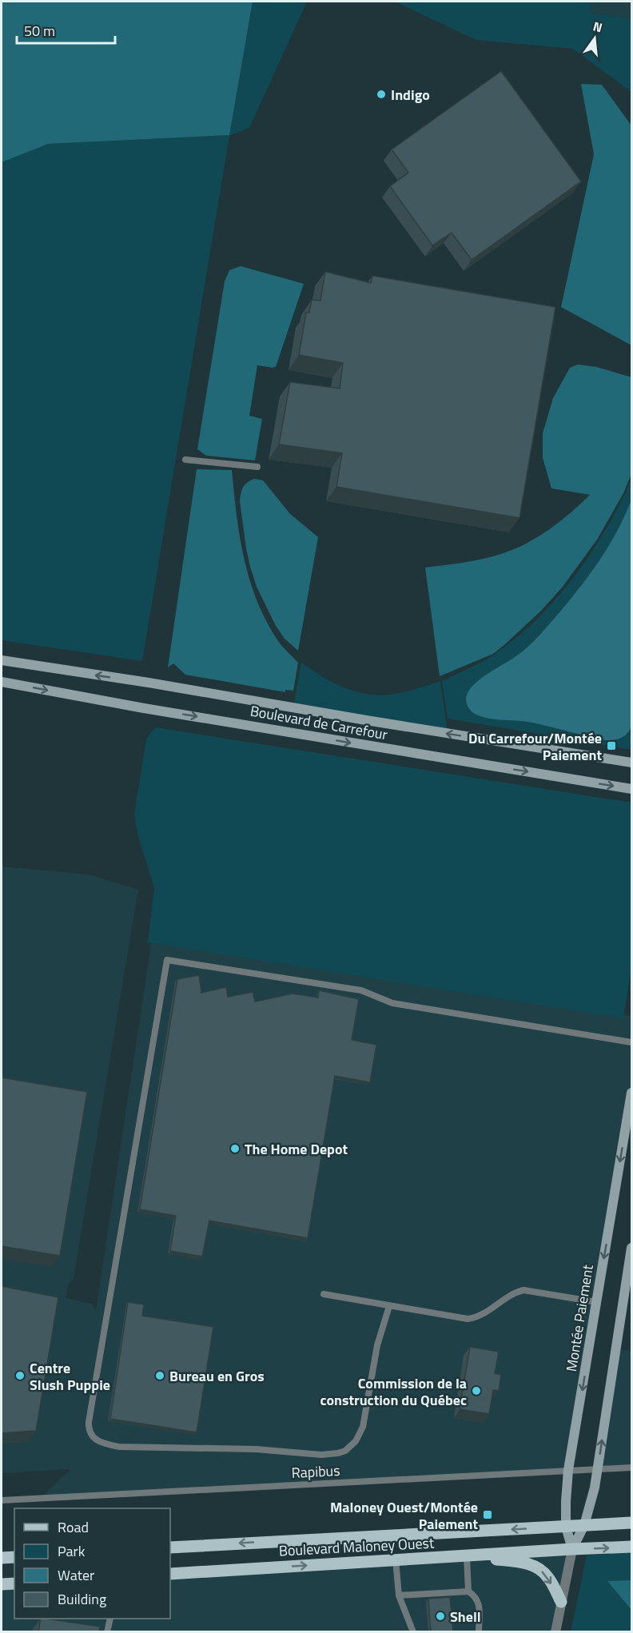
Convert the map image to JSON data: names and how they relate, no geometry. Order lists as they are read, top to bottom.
{
  "streets": {
    "main road": ["Boulevard Maloney Ouest"],
    "street": ["Boulevard de Carrefour", "Montée Paiement"],
    "lane": ["Rapibus"]
  },
  "crossings": [
    ["Montée Paiement", "Rapibus"],
    ["Montée Paiement", "Boulevard Maloney Ouest"]
  ],
  "places": {
    "other": [
      "Indigo",
      "The Home Depot",
      "Centre Slush Puppie",
      "Bureau en Gros",
      "Commission de la construction du Québec",
      "Shell"
    ],
    "transit": ["Du Carrefour/Montée Paiement", "Maloney Ouest/Montée Paiement"]
  },
  "legend": [
    "Road",
    "Park",
    "Water",
    "Building"
  ],
  "scale_bar": "50 m",
  "north": "top"
}
